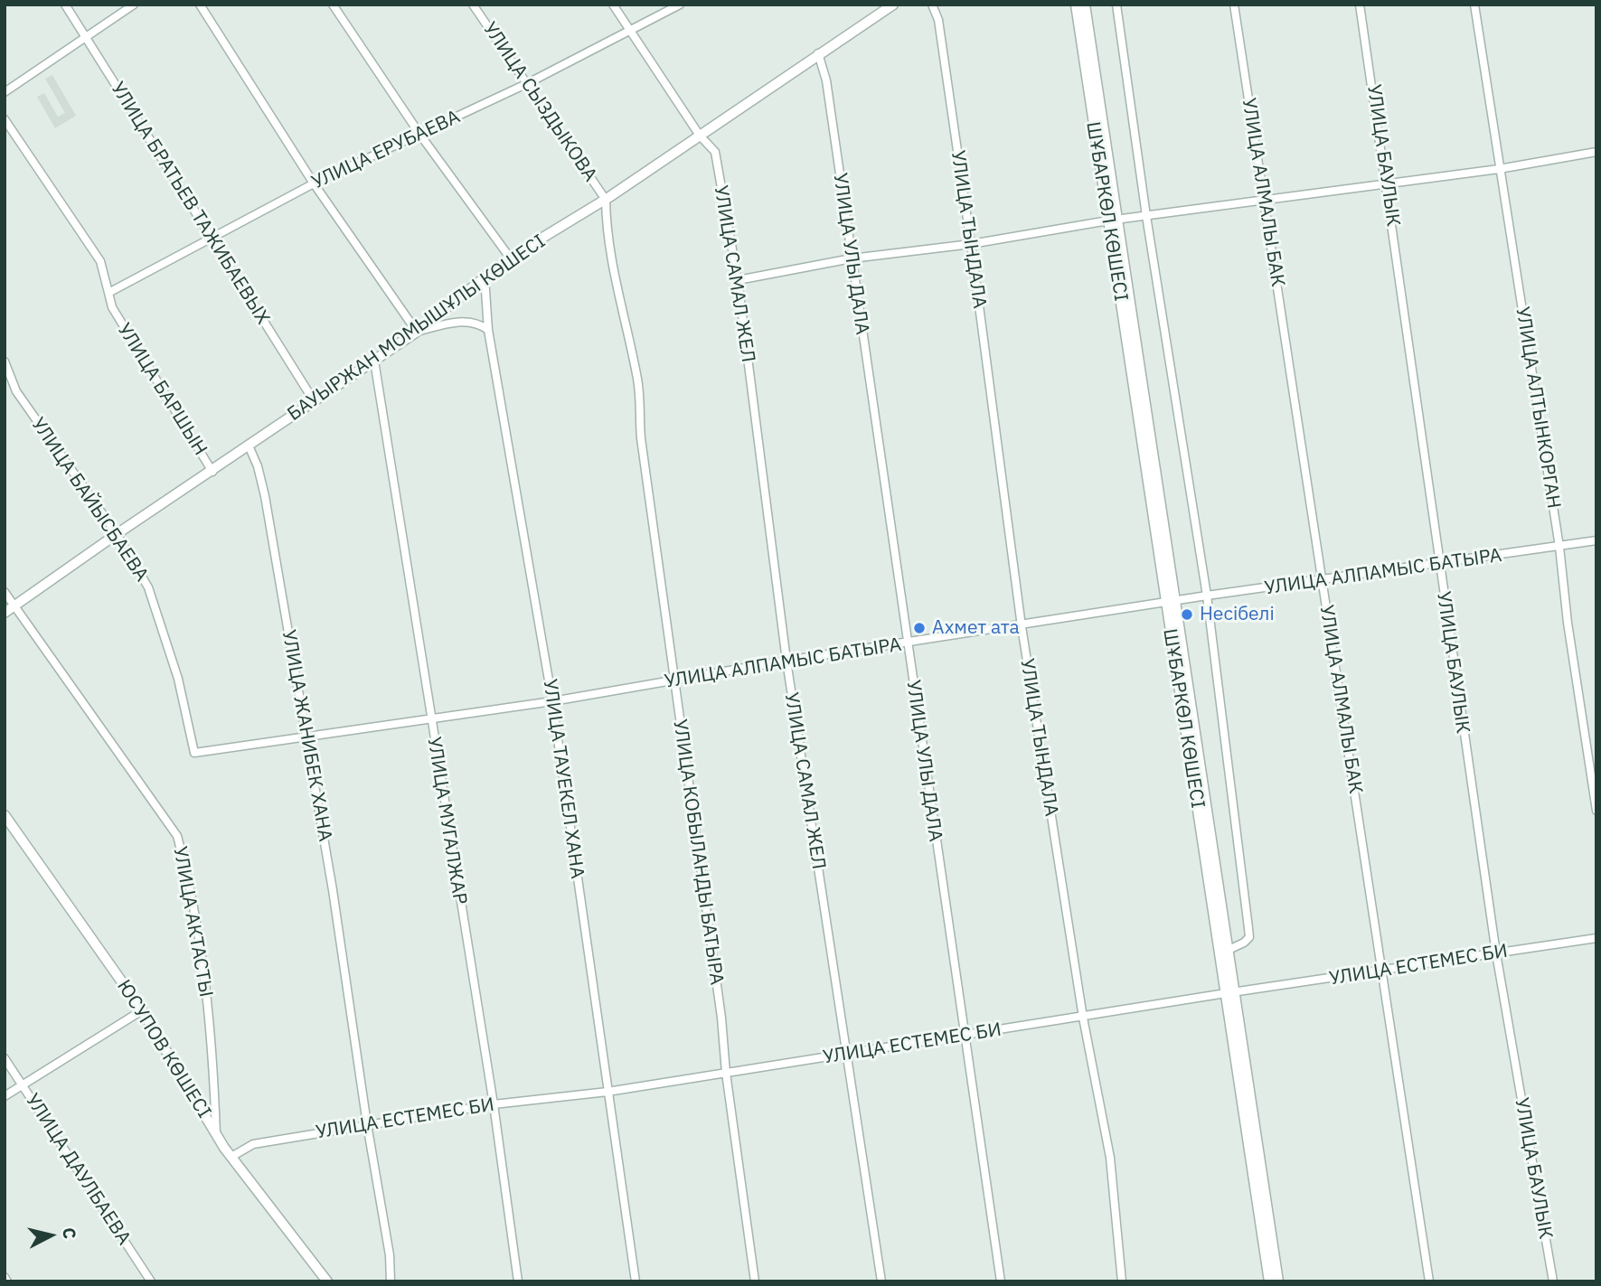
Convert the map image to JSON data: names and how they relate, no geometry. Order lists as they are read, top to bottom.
{
  "streets": {
    "street": [
      "УЛИЦА СЫЗДЫКОВА",
      "УЛИЦА ЕРУБАЕВА",
      "УЛИЦА БАУЛЫК",
      "УЛИЦА АЛМАЛЫ БАК",
      "УЛИЦА БРАТЬЕВ ТАЖИБАЕВЫХ",
      "ШҰБАРКӨЛ КӨШЕСІ",
      "УЛИЦА ТЫНДАЛА",
      "УЛИЦА УЛЫ ДАЛА",
      "УЛИЦА САМАЛ ЖЕЛ",
      "БАУЫРЖАН МОМЫШҰЛЫ КӨШЕСІ",
      "УЛИЦА БАРШЫН",
      "УЛИЦА АЛТЫНКОРГАН",
      "УЛИЦА БАЙЫСБАЕВА",
      "УЛИЦА АЛПАМЫС БАТЫРА",
      "УЛИЦА ЖАНИБЕК ХАНА",
      "УЛИЦА ТАУЕКЕЛ ХАНА",
      "УЛИЦА МУГАЛЖАР",
      "УЛИЦА КОБЫЛАНДЫ БАТЫРА",
      "УЛИЦА АКТАСТЫ",
      "УЛИЦА ЕСТЕМЕС БИ",
      "ЮСУПОВ КӨШЕСІ",
      "УЛИЦА ДАУЛБАЕВА"
    ]
  },
  "crossings": [
    ["УЛИЦА СЫЗДЫКОВА", "УЛИЦА ЕРУБАЕВА"],
    ["УЛИЦА СЫЗДЫКОВА", "БАУЫРЖАН МОМЫШҰЛЫ КӨШЕСІ"],
    ["УЛИЦА СЫЗДЫКОВА", "УЛИЦА КОБЫЛАНДЫ БАТЫРА"],
    ["УЛИЦА ЕРУБАЕВА", "УЛИЦА БРАТЬЕВ ТАЖИБАЕВЫХ"],
    ["УЛИЦА ЕРУБАЕВА", "УЛИЦА САМАЛ ЖЕЛ"],
    ["УЛИЦА ЕРУБАЕВА", "УЛИЦА БАРШЫН"],
    ["УЛИЦА БАУЛЫК", "УЛИЦА АЛПАМЫС БАТЫРА"],
    ["УЛИЦА БАУЛЫК", "УЛИЦА ЕСТЕМЕС БИ"],
    ["УЛИЦА АЛМАЛЫ БАК", "УЛИЦА АЛПАМЫС БАТЫРА"],
    ["УЛИЦА АЛМАЛЫ БАК", "УЛИЦА ЕСТЕМЕС БИ"],
    ["УЛИЦА БРАТЬЕВ ТАЖИБАЕВЫХ", "БАУЫРЖАН МОМЫШҰЛЫ КӨШЕСІ"],
    ["ШҰБАРКӨЛ КӨШЕСІ", "УЛИЦА АЛПАМЫС БАТЫРА"],
    ["ШҰБАРКӨЛ КӨШЕСІ", "УЛИЦА ЕСТЕМЕС БИ"],
    ["УЛИЦА ТЫНДАЛА", "УЛИЦА АЛПАМЫС БАТЫРА"],
    ["УЛИЦА ТЫНДАЛА", "УЛИЦА ЕСТЕМЕС БИ"],
    ["УЛИЦА УЛЫ ДАЛА", "БАУЫРЖАН МОМЫШҰЛЫ КӨШЕСІ"],
    ["УЛИЦА УЛЫ ДАЛА", "УЛИЦА АЛПАМЫС БАТЫРА"],
    ["УЛИЦА УЛЫ ДАЛА", "УЛИЦА ЕСТЕМЕС БИ"],
    ["УЛИЦА САМАЛ ЖЕЛ", "БАУЫРЖАН МОМЫШҰЛЫ КӨШЕСІ"],
    ["УЛИЦА САМАЛ ЖЕЛ", "УЛИЦА АЛПАМЫС БАТЫРА"],
    ["УЛИЦА САМАЛ ЖЕЛ", "УЛИЦА ЕСТЕМЕС БИ"],
    ["БАУЫРЖАН МОМЫШҰЛЫ КӨШЕСІ", "УЛИЦА БАРШЫН"],
    ["БАУЫРЖАН МОМЫШҰЛЫ КӨШЕСІ", "УЛИЦА БАЙЫСБАЕВА"],
    ["БАУЫРЖАН МОМЫШҰЛЫ КӨШЕСІ", "УЛИЦА ЖАНИБЕК ХАНА"],
    ["БАУЫРЖАН МОМЫШҰЛЫ КӨШЕСІ", "УЛИЦА ТАУЕКЕЛ ХАНА"],
    ["БАУЫРЖАН МОМЫШҰЛЫ КӨШЕСІ", "УЛИЦА МУГАЛЖАР"],
    ["БАУЫРЖАН МОМЫШҰЛЫ КӨШЕСІ", "УЛИЦА КОБЫЛАНДЫ БАТЫРА"],
    ["БАУЫРЖАН МОМЫШҰЛЫ КӨШЕСІ", "УЛИЦА АКТАСТЫ"],
    ["УЛИЦА АЛТЫНКОРГАН", "УЛИЦА АЛПАМЫС БАТЫРА"],
    ["УЛИЦА БАЙЫСБАЕВА", "УЛИЦА АЛПАМЫС БАТЫРА"],
    ["УЛИЦА АЛПАМЫС БАТЫРА", "УЛИЦА ЖАНИБЕК ХАНА"],
    ["УЛИЦА АЛПАМЫС БАТЫРА", "УЛИЦА ТАУЕКЕЛ ХАНА"],
    ["УЛИЦА АЛПАМЫС БАТЫРА", "УЛИЦА МУГАЛЖАР"],
    ["УЛИЦА АЛПАМЫС БАТЫРА", "УЛИЦА КОБЫЛАНДЫ БАТЫРА"],
    ["УЛИЦА ЖАНИБЕК ХАНА", "УЛИЦА ЕСТЕМЕС БИ"],
    ["УЛИЦА ТАУЕКЕЛ ХАНА", "УЛИЦА ЕСТЕМЕС БИ"],
    ["УЛИЦА МУГАЛЖАР", "УЛИЦА ЕСТЕМЕС БИ"],
    ["УЛИЦА КОБЫЛАНДЫ БАТЫРА", "УЛИЦА ЕСТЕМЕС БИ"],
    ["УЛИЦА АКТАСТЫ", "ЮСУПОВ КӨШЕСІ"],
    ["УЛИЦА ЕСТЕМЕС БИ", "ЮСУПОВ КӨШЕСІ"]
  ],
  "places": ["Несібелі", "Ахмет ата"],
  "north": "right"
}
